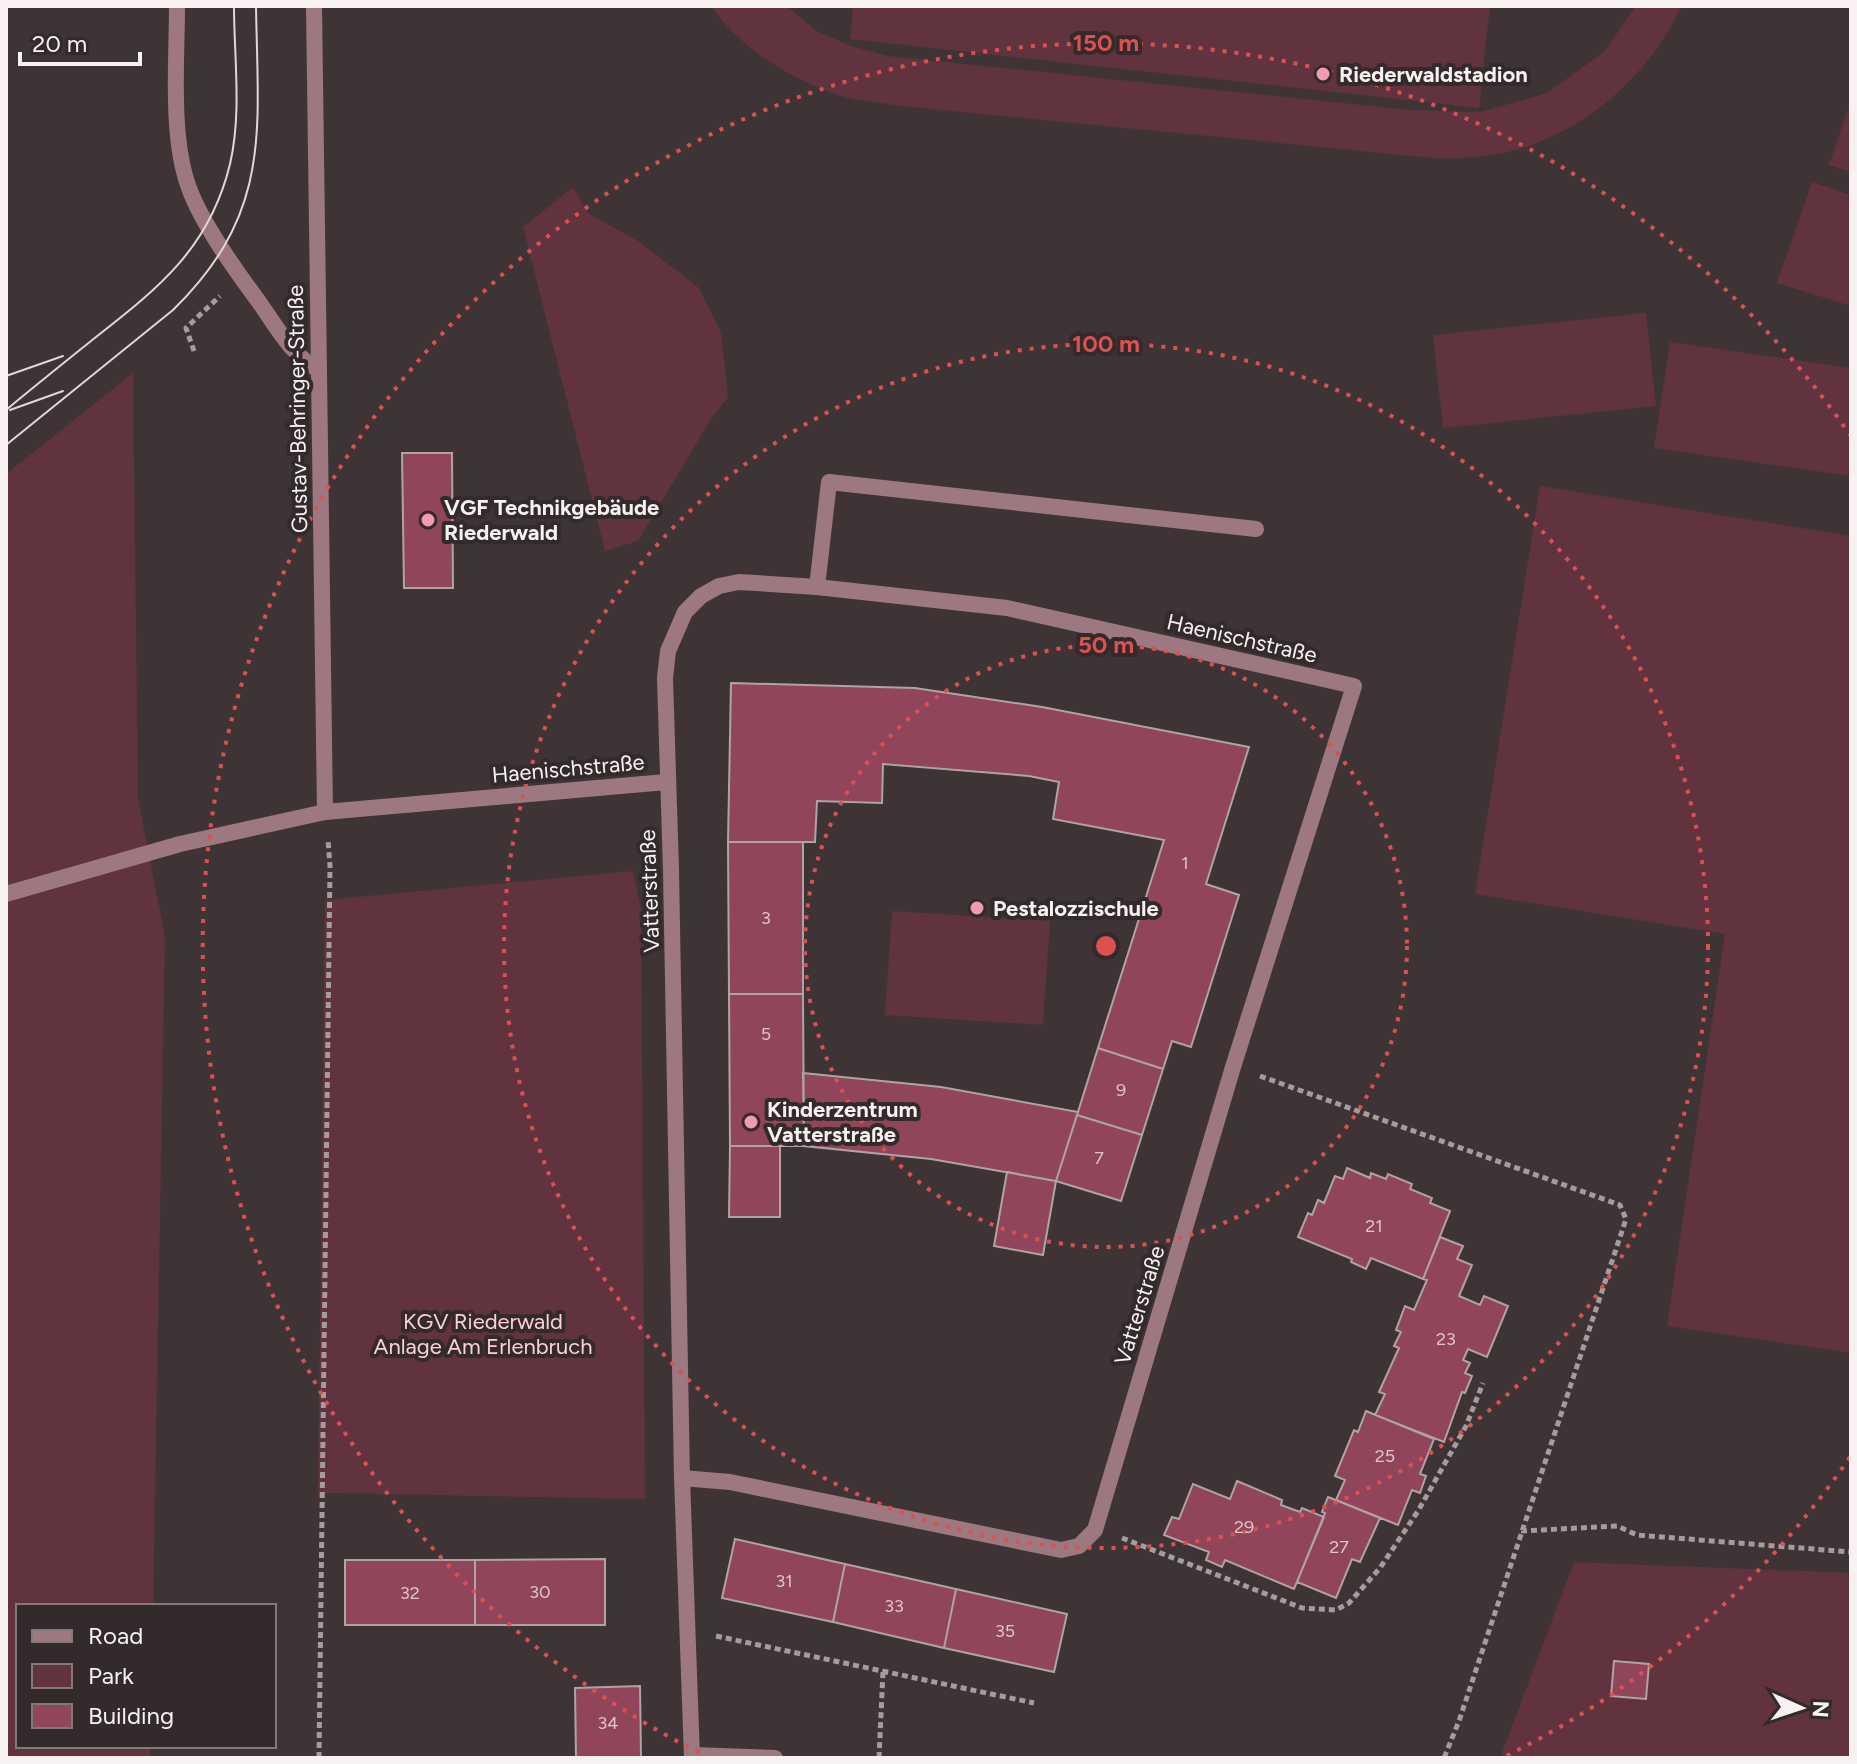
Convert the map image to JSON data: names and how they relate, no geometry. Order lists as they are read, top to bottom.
{
  "streets": {
    "street": ["Gustav-Behringer-Straße", "Haenischstraße", "Vatterstraße"]
  },
  "crossings": [
    ["Gustav-Behringer-Straße", "Haenischstraße"],
    ["Haenischstraße", "Vatterstraße"]
  ],
  "parks": ["KGV Riederwald Anlage Am Erlenbruch"],
  "places": [
    "Riederwaldstadion",
    "VGF Technikgebäude Riederwald",
    "Pestalozzischule",
    "Kinderzentrum Vatterstraße"
  ],
  "house_numbers": [
    "1",
    "3",
    "5",
    "9",
    "7",
    "21",
    "23",
    "25",
    "29",
    "27",
    "31",
    "30",
    "32",
    "33",
    "35",
    "34"
  ],
  "legend": ["Road", "Park", "Building"],
  "scale_bar": "20 m",
  "north": "right",
  "rings": ["150 m", "100 m", "50 m"]
}
